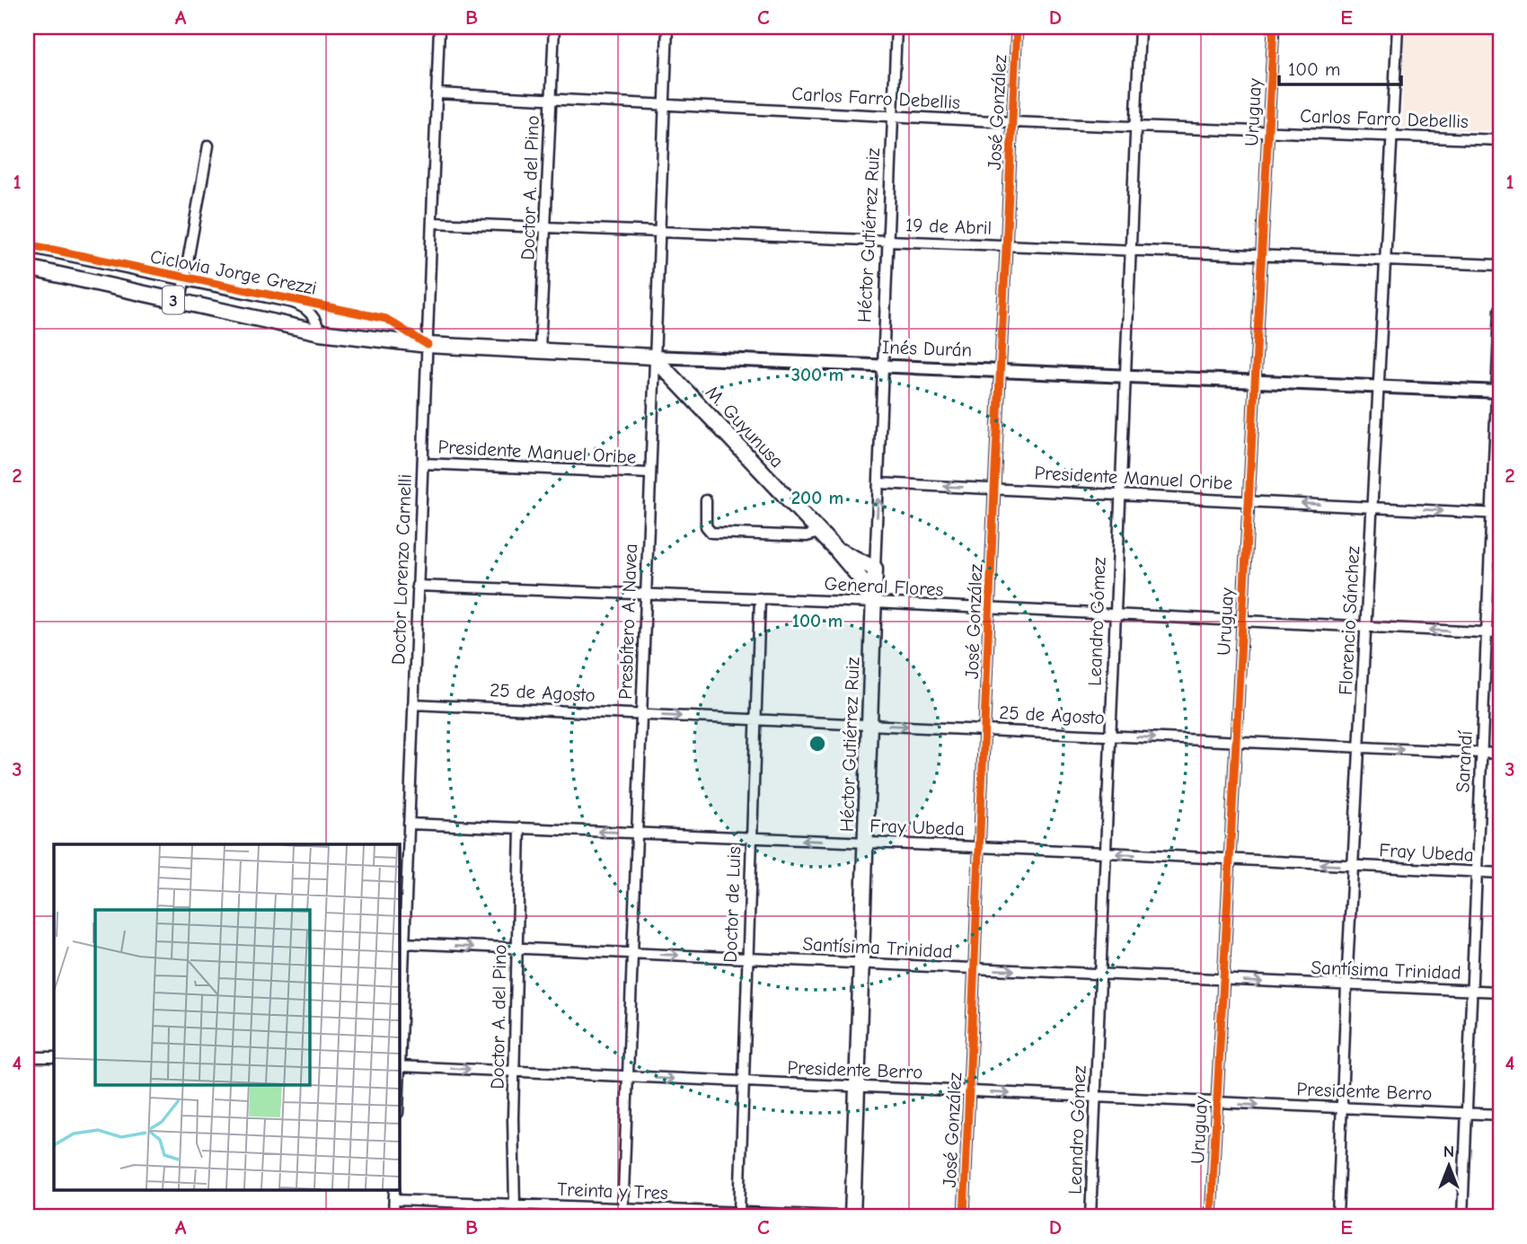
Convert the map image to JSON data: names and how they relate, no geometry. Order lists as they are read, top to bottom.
{
  "streets": {
    "highway": [
      "Héctor Gutiérrez Ruiz",
      "3",
      "Inés Durán",
      "M. Guyunusa"
    ],
    "street": [
      "Carlos Farro Debellis",
      "José González",
      "Uruguay",
      "Doctor A. del Pino",
      "19 de Abril",
      "Presidente Manuel Oribe",
      "Doctor Lorenzo Carnelli",
      "General Flores",
      "Florencio Sánchez",
      "Presbítero A. Navea",
      "Leandro Gómez",
      "25 de Agosto",
      "Sarandí",
      "Fray Ubeda",
      "Doctor de Luis",
      "Santísima Trinidad",
      "Presidente Berro",
      "Treinta y Tres"
    ],
    "cycle path": ["Ciclovia Jorge Grezzi"]
  },
  "crossings": [
    ["Carlos Farro Debellis", "José González"],
    ["Carlos Farro Debellis", "Uruguay"],
    ["Carlos Farro Debellis", "Doctor A. del Pino"],
    ["Carlos Farro Debellis", "Héctor Gutiérrez Ruiz"],
    ["Carlos Farro Debellis", "Doctor Lorenzo Carnelli"],
    ["Carlos Farro Debellis", "Florencio Sánchez"],
    ["Carlos Farro Debellis", "Presbítero A. Navea"],
    ["Carlos Farro Debellis", "Leandro Gómez"],
    ["José González", "19 de Abril"],
    ["José González", "Inés Durán"],
    ["José González", "Presidente Manuel Oribe"],
    ["José González", "General Flores"],
    ["José González", "25 de Agosto"],
    ["José González", "Fray Ubeda"],
    ["José González", "Santísima Trinidad"],
    ["José González", "Presidente Berro"],
    ["Uruguay", "19 de Abril"],
    ["Uruguay", "Inés Durán"],
    ["Uruguay", "Presidente Manuel Oribe"],
    ["Uruguay", "General Flores"],
    ["Uruguay", "25 de Agosto"],
    ["Uruguay", "Fray Ubeda"],
    ["Uruguay", "Santísima Trinidad"],
    ["Uruguay", "Presidente Berro"],
    ["Doctor A. del Pino", "19 de Abril"],
    ["Doctor A. del Pino", "Inés Durán"],
    ["Doctor A. del Pino", "Fray Ubeda"],
    ["Doctor A. del Pino", "Santísima Trinidad"],
    ["Doctor A. del Pino", "Presidente Berro"],
    ["Doctor A. del Pino", "Treinta y Tres"],
    ["19 de Abril", "Héctor Gutiérrez Ruiz"],
    ["19 de Abril", "Doctor Lorenzo Carnelli"],
    ["19 de Abril", "Florencio Sánchez"],
    ["19 de Abril", "Presbítero A. Navea"],
    ["19 de Abril", "Leandro Gómez"],
    ["Héctor Gutiérrez Ruiz", "Inés Durán"],
    ["Héctor Gutiérrez Ruiz", "M. Guyunusa"],
    ["Héctor Gutiérrez Ruiz", "Presidente Manuel Oribe"],
    ["Héctor Gutiérrez Ruiz", "General Flores"],
    ["Héctor Gutiérrez Ruiz", "25 de Agosto"],
    ["Héctor Gutiérrez Ruiz", "Fray Ubeda"],
    ["Héctor Gutiérrez Ruiz", "Santísima Trinidad"],
    ["Héctor Gutiérrez Ruiz", "Presidente Berro"],
    ["Héctor Gutiérrez Ruiz", "Treinta y Tres"],
    ["3", "Inés Durán"],
    ["Inés Durán", "M. Guyunusa"],
    ["Inés Durán", "Doctor Lorenzo Carnelli"],
    ["Inés Durán", "Florencio Sánchez"],
    ["Inés Durán", "Presbítero A. Navea"],
    ["Inés Durán", "Leandro Gómez"],
    ["Inés Durán", "Sarandí"],
    ["M. Guyunusa", "General Flores"],
    ["M. Guyunusa", "Presbítero A. Navea"],
    ["Presidente Manuel Oribe", "Doctor Lorenzo Carnelli"],
    ["Presidente Manuel Oribe", "Florencio Sánchez"],
    ["Presidente Manuel Oribe", "Presbítero A. Navea"],
    ["Presidente Manuel Oribe", "Leandro Gómez"],
    ["Presidente Manuel Oribe", "Sarandí"],
    ["Doctor Lorenzo Carnelli", "General Flores"],
    ["Doctor Lorenzo Carnelli", "25 de Agosto"],
    ["Doctor Lorenzo Carnelli", "Fray Ubeda"],
    ["Doctor Lorenzo Carnelli", "Santísima Trinidad"],
    ["Doctor Lorenzo Carnelli", "Presidente Berro"],
    ["General Flores", "Florencio Sánchez"],
    ["General Flores", "Presbítero A. Navea"],
    ["General Flores", "Leandro Gómez"],
    ["General Flores", "Sarandí"],
    ["General Flores", "Doctor de Luis"],
    ["Florencio Sánchez", "25 de Agosto"],
    ["Florencio Sánchez", "Fray Ubeda"],
    ["Florencio Sánchez", "Santísima Trinidad"],
    ["Florencio Sánchez", "Presidente Berro"],
    ["Presbítero A. Navea", "25 de Agosto"],
    ["Presbítero A. Navea", "Fray Ubeda"],
    ["Presbítero A. Navea", "Santísima Trinidad"],
    ["Presbítero A. Navea", "Presidente Berro"],
    ["Presbítero A. Navea", "Treinta y Tres"],
    ["Leandro Gómez", "25 de Agosto"],
    ["Leandro Gómez", "Fray Ubeda"],
    ["Leandro Gómez", "Santísima Trinidad"],
    ["Leandro Gómez", "Presidente Berro"],
    ["25 de Agosto", "Sarandí"],
    ["25 de Agosto", "Doctor de Luis"],
    ["Sarandí", "Fray Ubeda"],
    ["Sarandí", "Santísima Trinidad"],
    ["Sarandí", "Presidente Berro"],
    ["Fray Ubeda", "Doctor de Luis"],
    ["Doctor de Luis", "Santísima Trinidad"],
    ["Doctor de Luis", "Presidente Berro"],
    ["Doctor de Luis", "Treinta y Tres"]
  ],
  "one_way": [
    "25 de Agosto",
    "Fray Ubeda",
    "Santísima Trinidad",
    "Presidente Berro"
  ],
  "scale_bar": "100 m",
  "north": "top",
  "grid": {
    "columns": [
      "A",
      "B",
      "C",
      "D",
      "E"
    ],
    "rows": [
      "1",
      "2",
      "3",
      "4"
    ]
  },
  "rings": ["300 m", "200 m", "100 m"]
}
